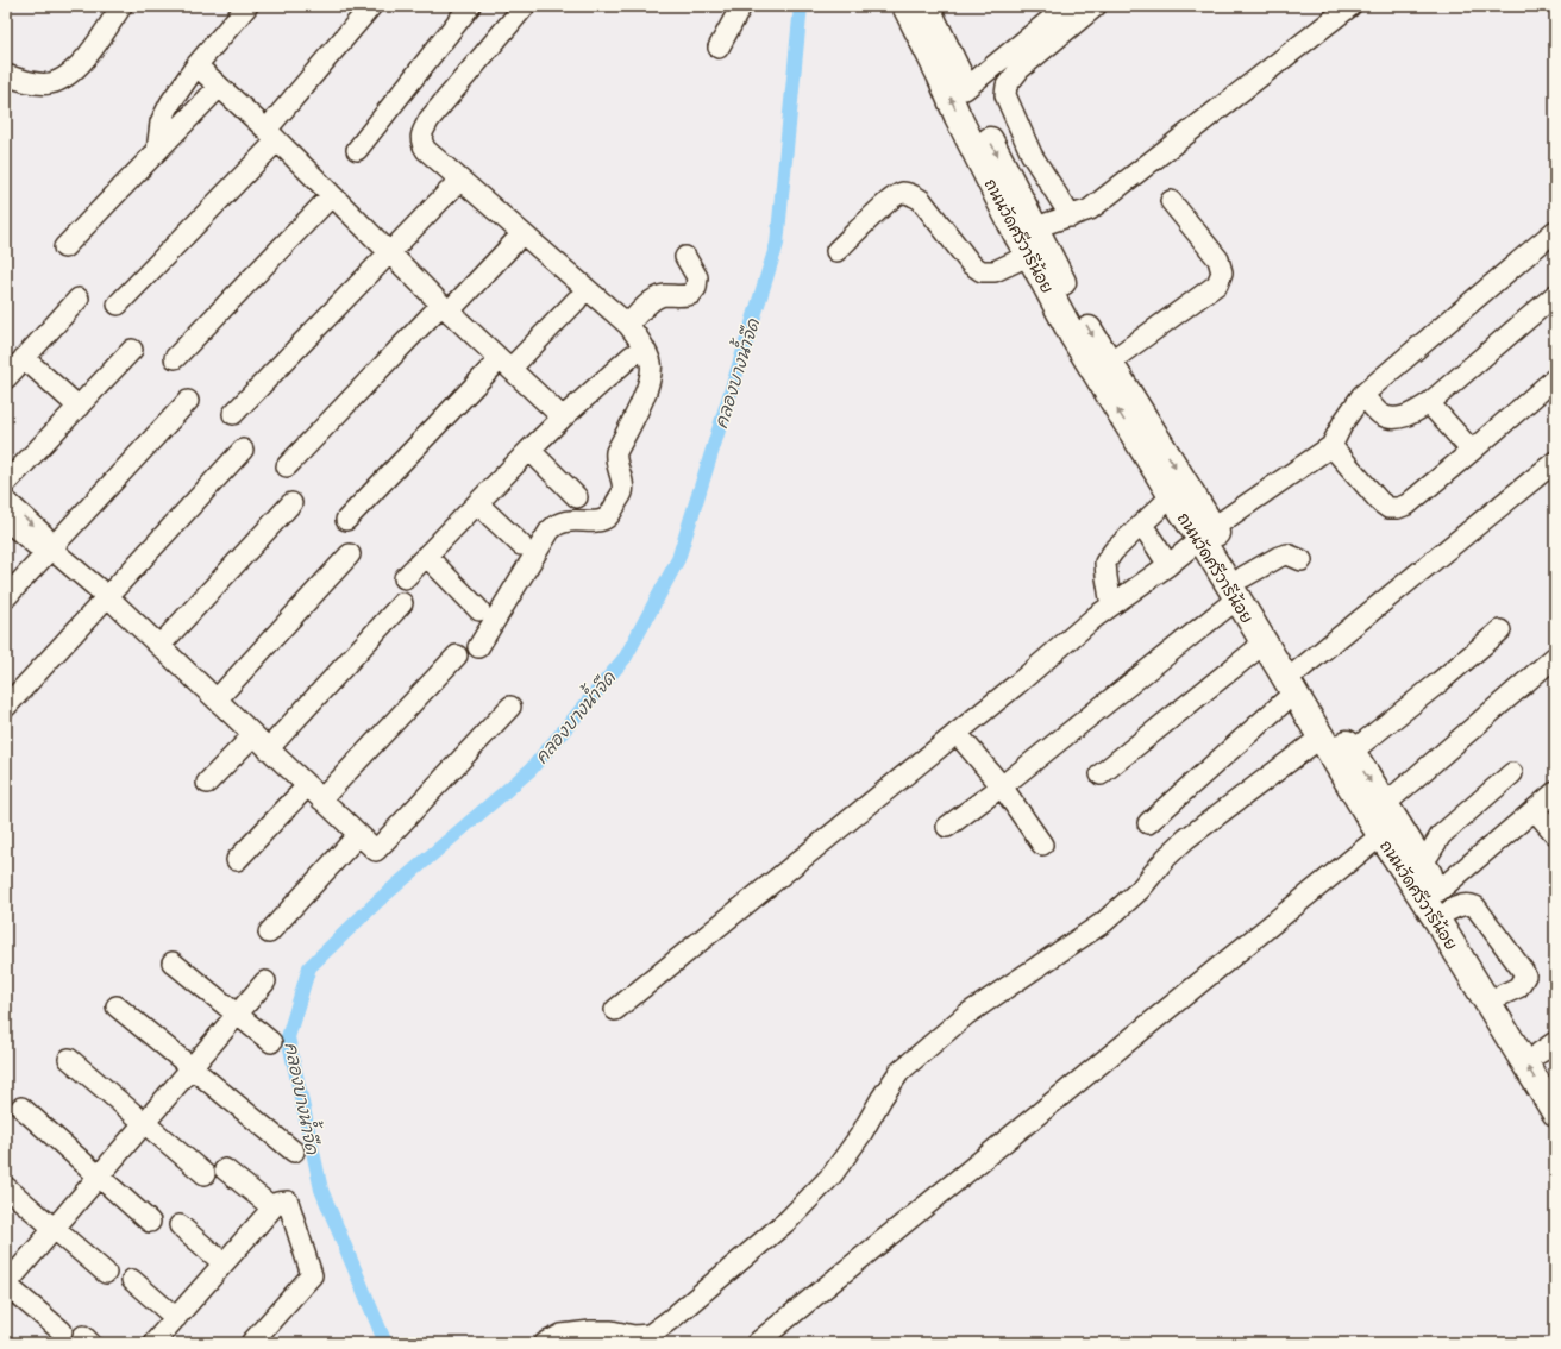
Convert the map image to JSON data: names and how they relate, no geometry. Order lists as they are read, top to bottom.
{
  "streets": {
    "main road": ["ถนนวัดศรีวารีน้อย"]
  },
  "water": ["คลองบางน้ำจืด"]
}
